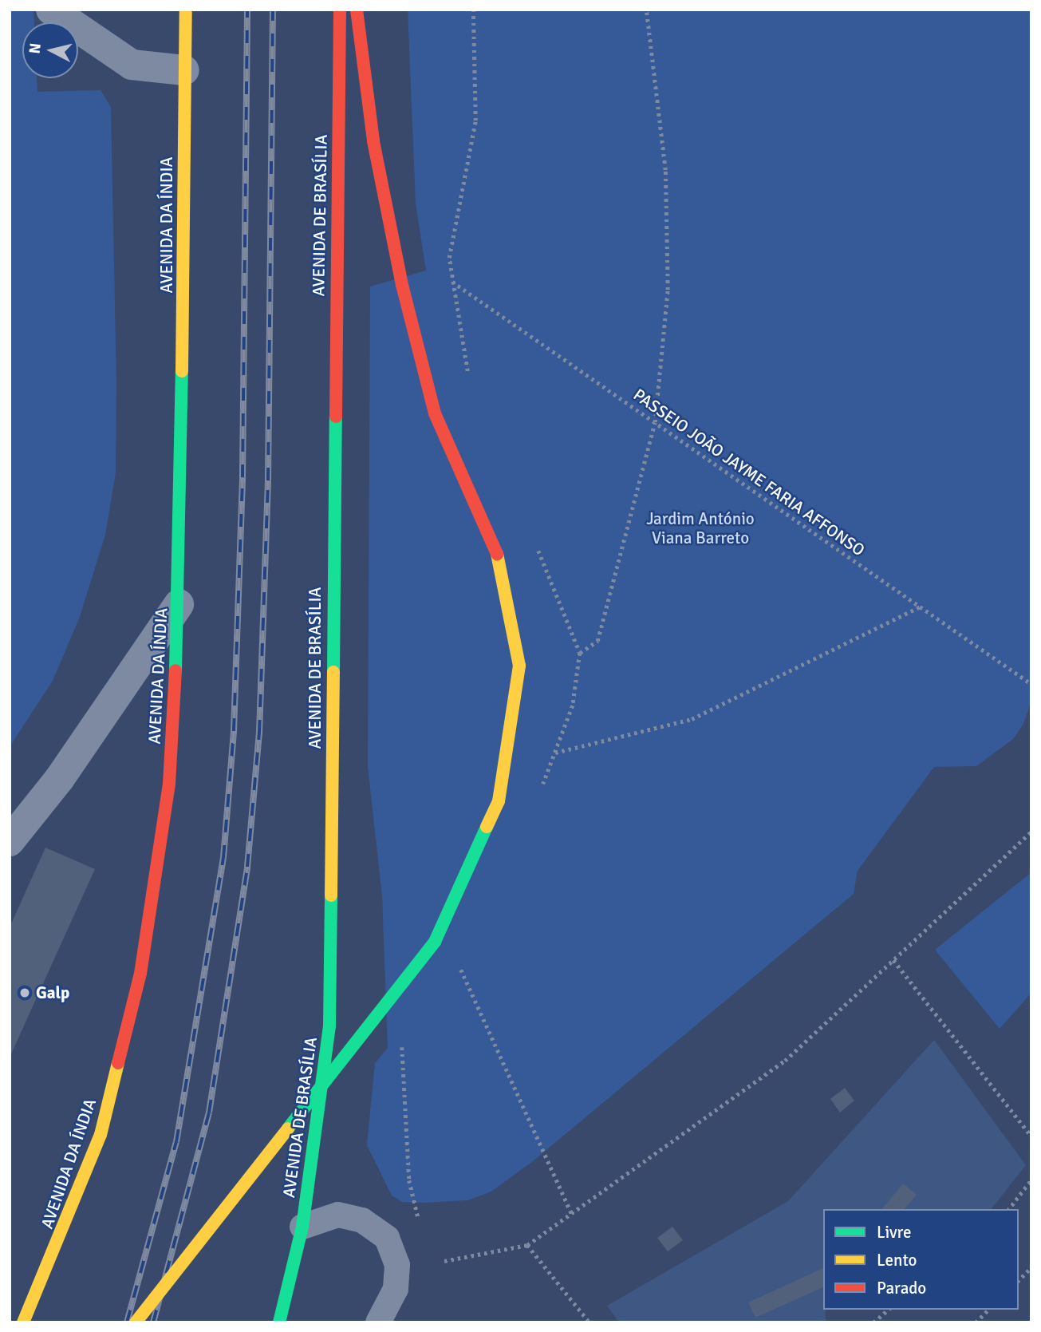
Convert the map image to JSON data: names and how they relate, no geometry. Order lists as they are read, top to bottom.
{
  "streets": {
    "main road": ["AVENIDA DE BRASÍLIA", "AVENIDA DA ÍNDIA"],
    "path": ["PASSEIO JOÃO JAYME FARIA AFFONSO"]
  },
  "parks": ["Jardim António Viana Barreto"],
  "places": ["Galp"],
  "legend": ["Livre", "Lento", "Parado"],
  "north": "left"
}
